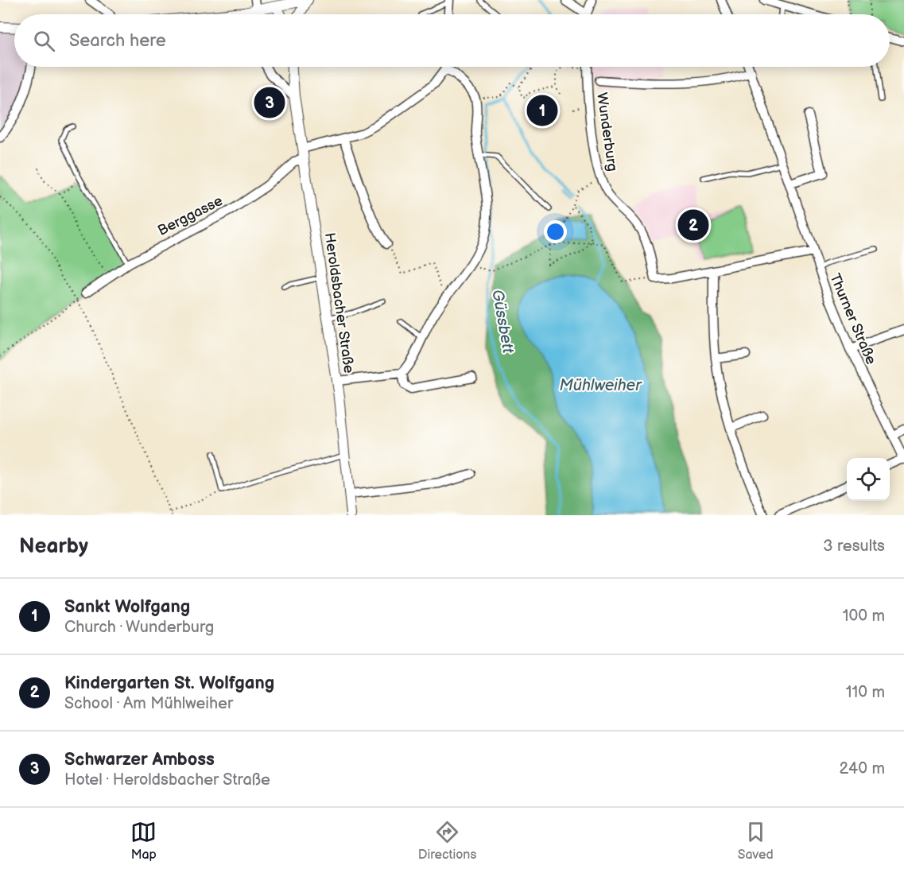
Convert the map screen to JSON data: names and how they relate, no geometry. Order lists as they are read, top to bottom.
{
  "streets": {
    "street": [
      "Wunderburg",
      "Berggasse",
      "Heroldsbacher Straße",
      "Thurner Straße"
    ]
  },
  "crossings": [
    ["Berggasse", "Heroldsbacher Straße"]
  ],
  "water": ["Güssbett", "Mühlweiher"],
  "page": {
    "search": "Search here",
    "pins": ["3", "1", "2"],
    "heading": ["Nearby", "3 results"],
    "list": [
      {
        "mark": "1",
        "name": "Sankt Wolfgang",
        "note": "Church · Wunderburg",
        "value": "100 m"
      },
      {
        "mark": "2",
        "name": "Kindergarten St. Wolfgang",
        "note": "School · Am Mühlweiher",
        "value": "110 m"
      },
      {
        "mark": "3",
        "name": "Schwarzer Amboss",
        "note": "Hotel · Heroldsbacher Straße",
        "value": "240 m"
      }
    ],
    "nav": ["Map", "Directions", "Saved"]
  }
}
